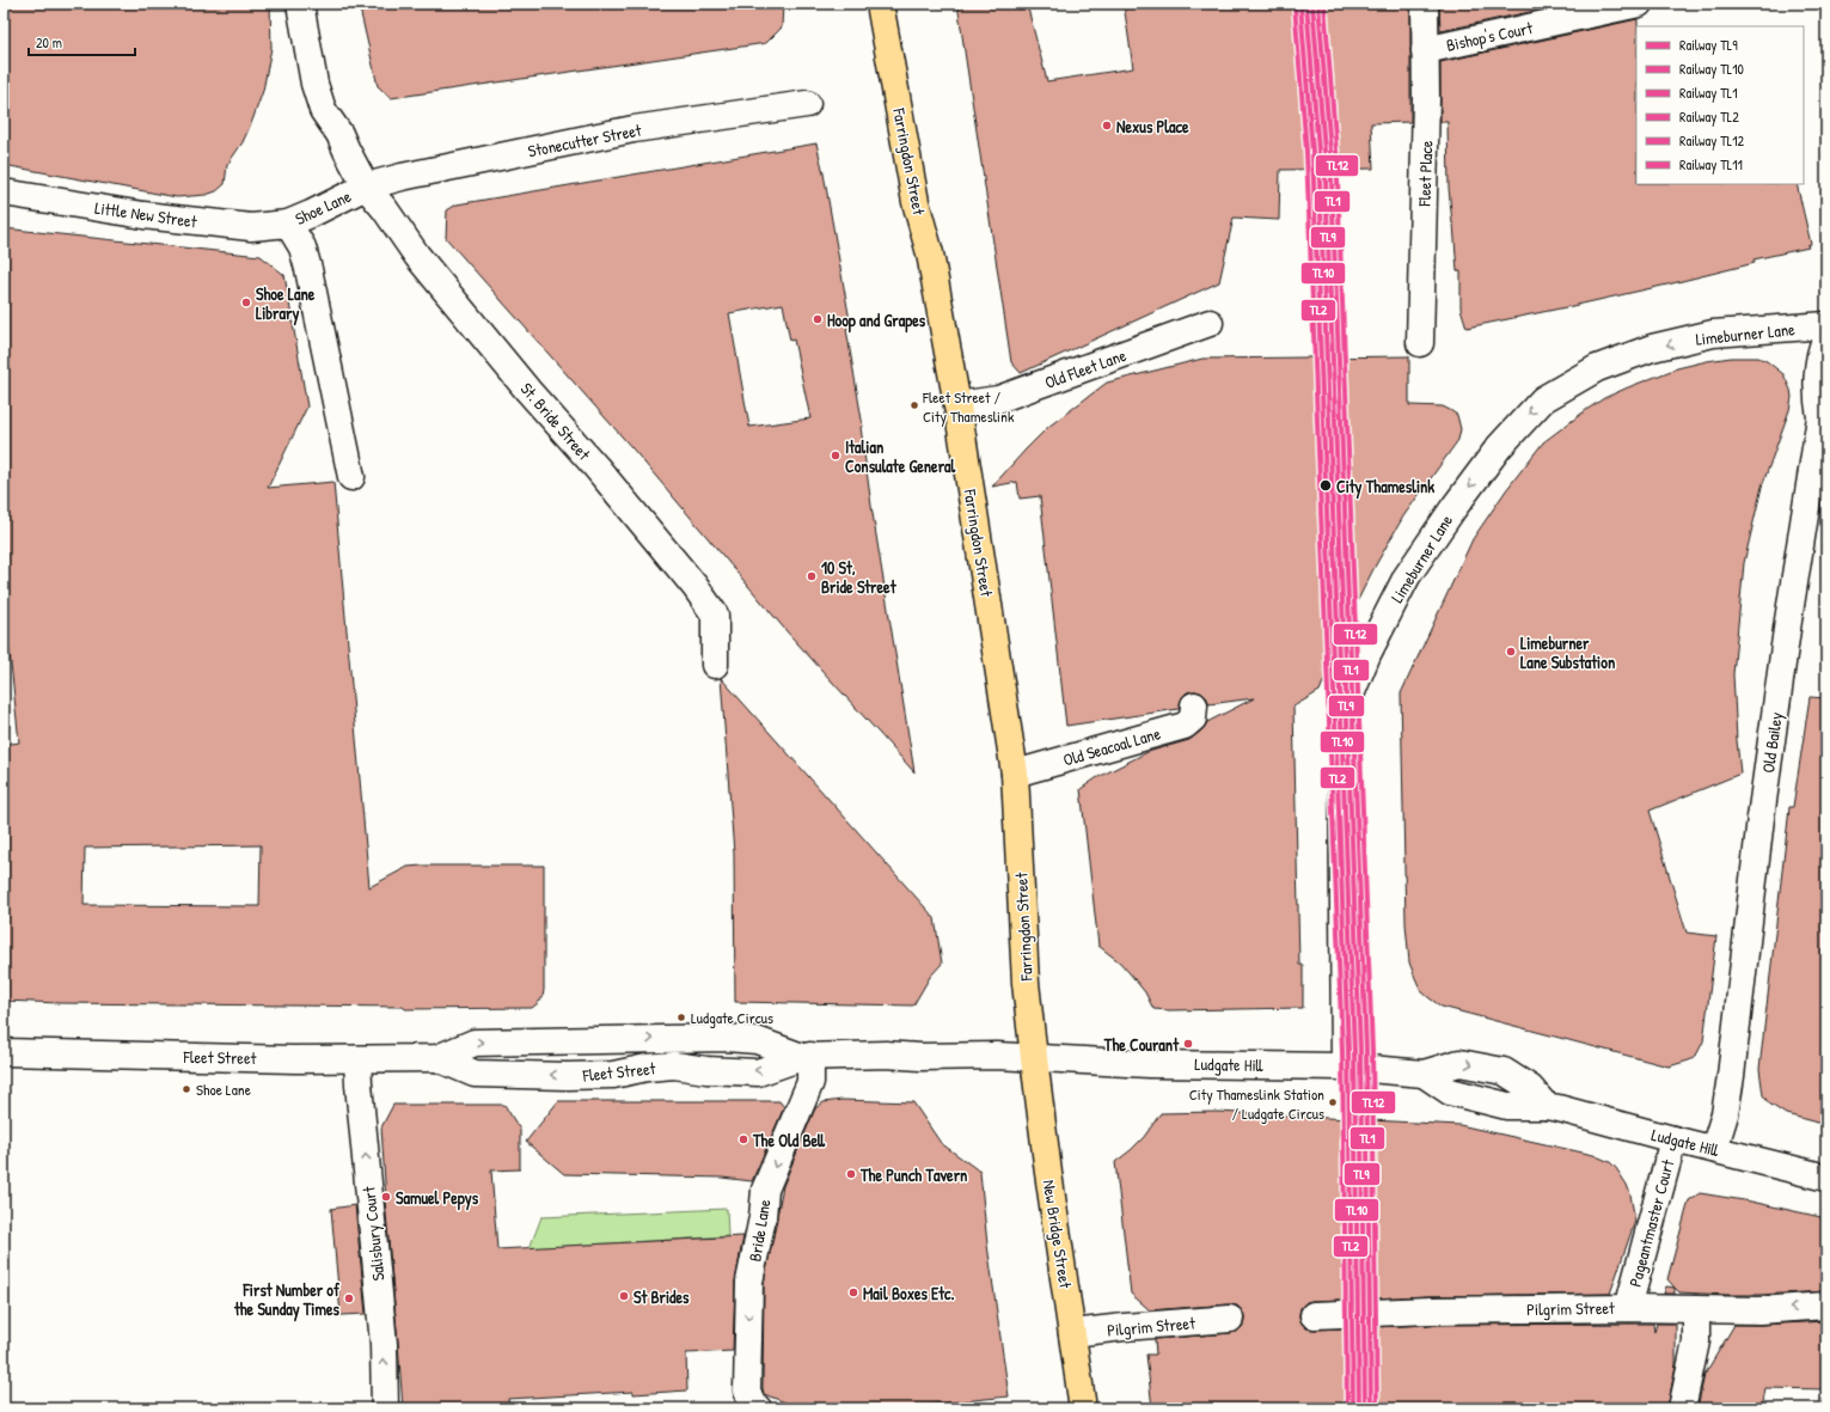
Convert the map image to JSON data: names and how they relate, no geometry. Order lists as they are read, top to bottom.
{
  "streets": {
    "main road": ["Farringdon Street", "New Bridge Street"],
    "street": [
      "Bishop's Court",
      "Stonecutter Street",
      "Fleet Place",
      "Shoe Lane",
      "Little New Street",
      "Limeburner Lane",
      "Old Fleet Lane",
      "St. Bride Street",
      "Old Bailey",
      "Old Seacoal Lane",
      "Fleet Street",
      "Ludgate Hill",
      "Pageantmaster Court",
      "Bride Lane",
      "Salisbury Court",
      "Pilgrim Street"
    ]
  },
  "crossings": [
    ["Bishop's Court", "Fleet Place"],
    ["Stonecutter Street", "Shoe Lane"],
    ["Stonecutter Street", "St. Bride Street"],
    ["Farringdon Street", "Old Fleet Lane"],
    ["Farringdon Street", "Old Seacoal Lane"],
    ["Farringdon Street", "Fleet Street"],
    ["Farringdon Street", "Ludgate Hill"],
    ["Farringdon Street", "New Bridge Street"],
    ["Shoe Lane", "Little New Street"],
    ["Shoe Lane", "St. Bride Street"],
    ["Limeburner Lane", "Ludgate Hill"],
    ["Old Bailey", "Ludgate Hill"],
    ["Fleet Street", "Ludgate Hill"],
    ["Fleet Street", "Bride Lane"],
    ["Fleet Street", "Salisbury Court"],
    ["Fleet Street", "New Bridge Street"],
    ["Ludgate Hill", "Pageantmaster Court"],
    ["Ludgate Hill", "New Bridge Street"],
    ["Pageantmaster Court", "Pilgrim Street"],
    ["New Bridge Street", "Pilgrim Street"]
  ],
  "one_way": ["Limeburner Lane", "Bride Lane", "Salisbury Court"],
  "places": [
    "Nexus Place",
    "Shoe Lane Library",
    "Hoop and Grapes",
    "Fleet Street / City Thameslink",
    "Italian Consulate General",
    "City Thameslink",
    "10 St, Bride Street",
    "Limeburner Lane Substation",
    "Ludgate Circus",
    "The Courant",
    "Shoe Lane",
    "City Thameslink Station / Ludgate Circus",
    "The Old Bell",
    "The Punch Tavern",
    "Samuel Pepys",
    "Mail Boxes Etc.",
    "St Brides",
    "First Number of the Sunday Times"
  ],
  "lines": [
    "rail line TL9",
    "rail line TL10",
    "rail line TL1",
    "rail line TL12",
    "rail line TL2",
    "rail line TL11"
  ],
  "legend": [
    "Railway TL9",
    "Railway TL10",
    "Railway TL1",
    "Railway TL2",
    "Railway TL12",
    "Railway TL11"
  ],
  "scale_bar": "20 m"
}
